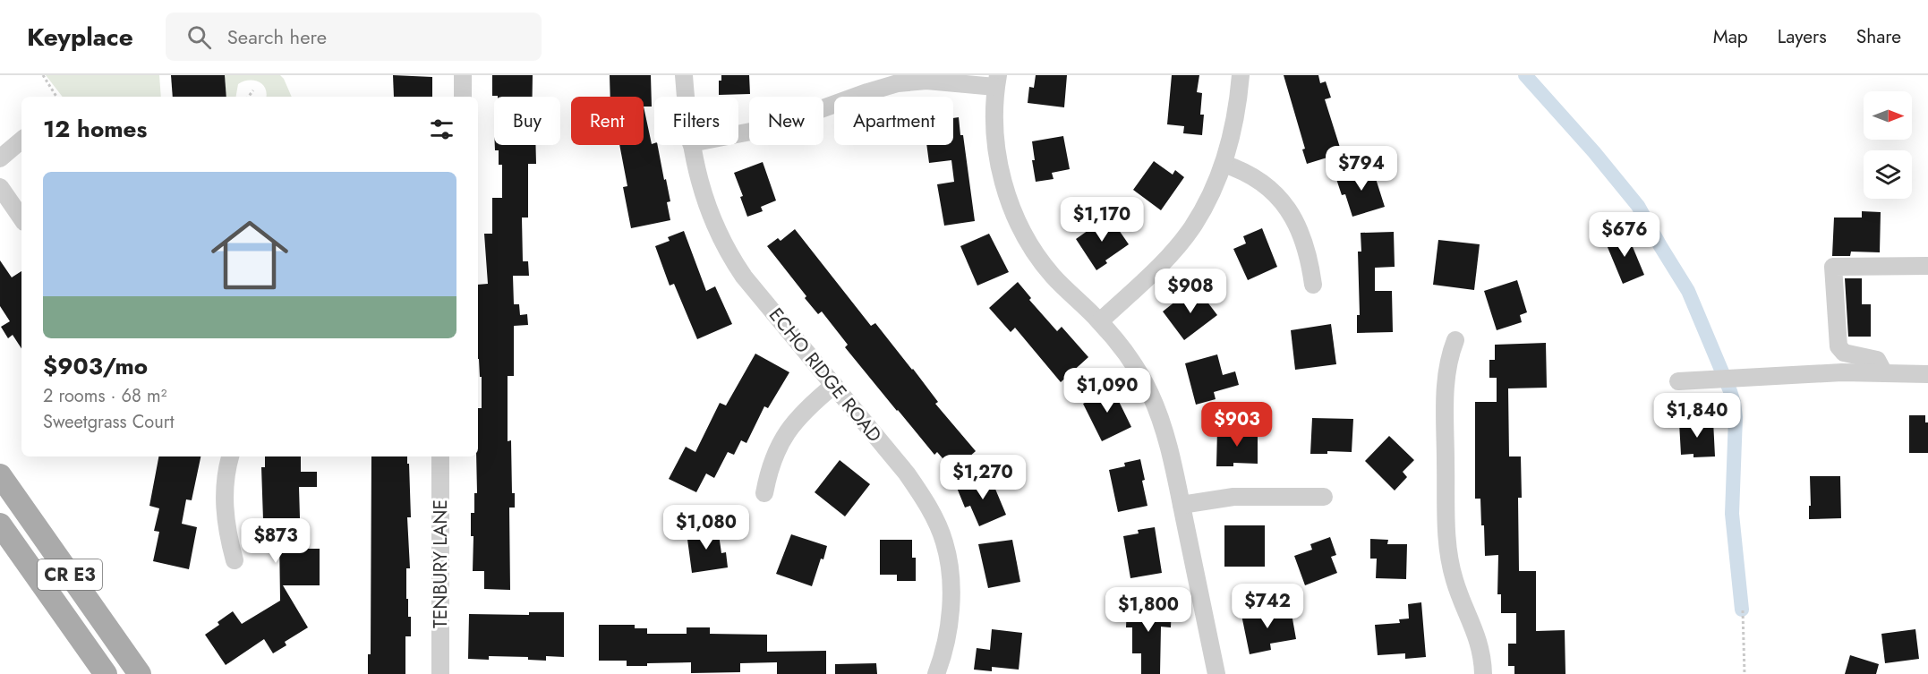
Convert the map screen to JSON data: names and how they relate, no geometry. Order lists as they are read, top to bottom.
{
  "streets": {
    "main road": ["CR E3"],
    "street": ["ECHO RIDGE ROAD", "TENBURY LANE"]
  },
  "north": "right",
  "page": {
    "header": "Keyplace",
    "search": "Search here",
    "nav": ["Map", "Layers", "Share"],
    "chip": [
      "Buy",
      "Rent",
      "Filters",
      "New",
      "Apartment"
    ],
    "heading": "12 homes",
    "price": [
      "$794",
      "$1,170",
      "$676",
      "$908",
      "$1,090",
      "$1,840",
      "$903",
      "$1,270",
      "$1,080",
      "$873",
      "$742",
      "$1,800"
    ],
    "list": [
      {
        "name": "$903/mo",
        "note": "2 rooms · 68 m² · Sweetgrass Court"
      }
    ]
  }
}
